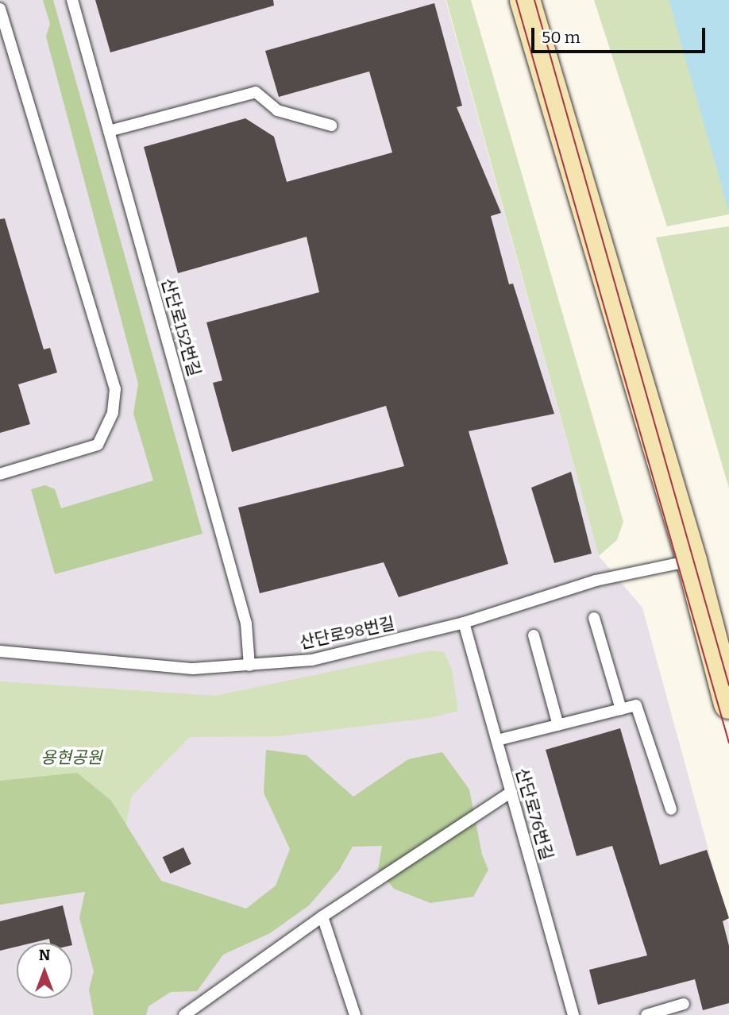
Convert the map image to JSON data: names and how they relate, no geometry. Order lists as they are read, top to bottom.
{
  "streets": {
    "lane": ["산단로152번길", "산단로98번길", "산단로76번길"]
  },
  "crossings": [
    ["산단로152번길", "산단로98번길"],
    ["산단로98번길", "산단로76번길"]
  ],
  "parks": ["용현공원"],
  "scale_bar": "50 m",
  "north": "top"
}
